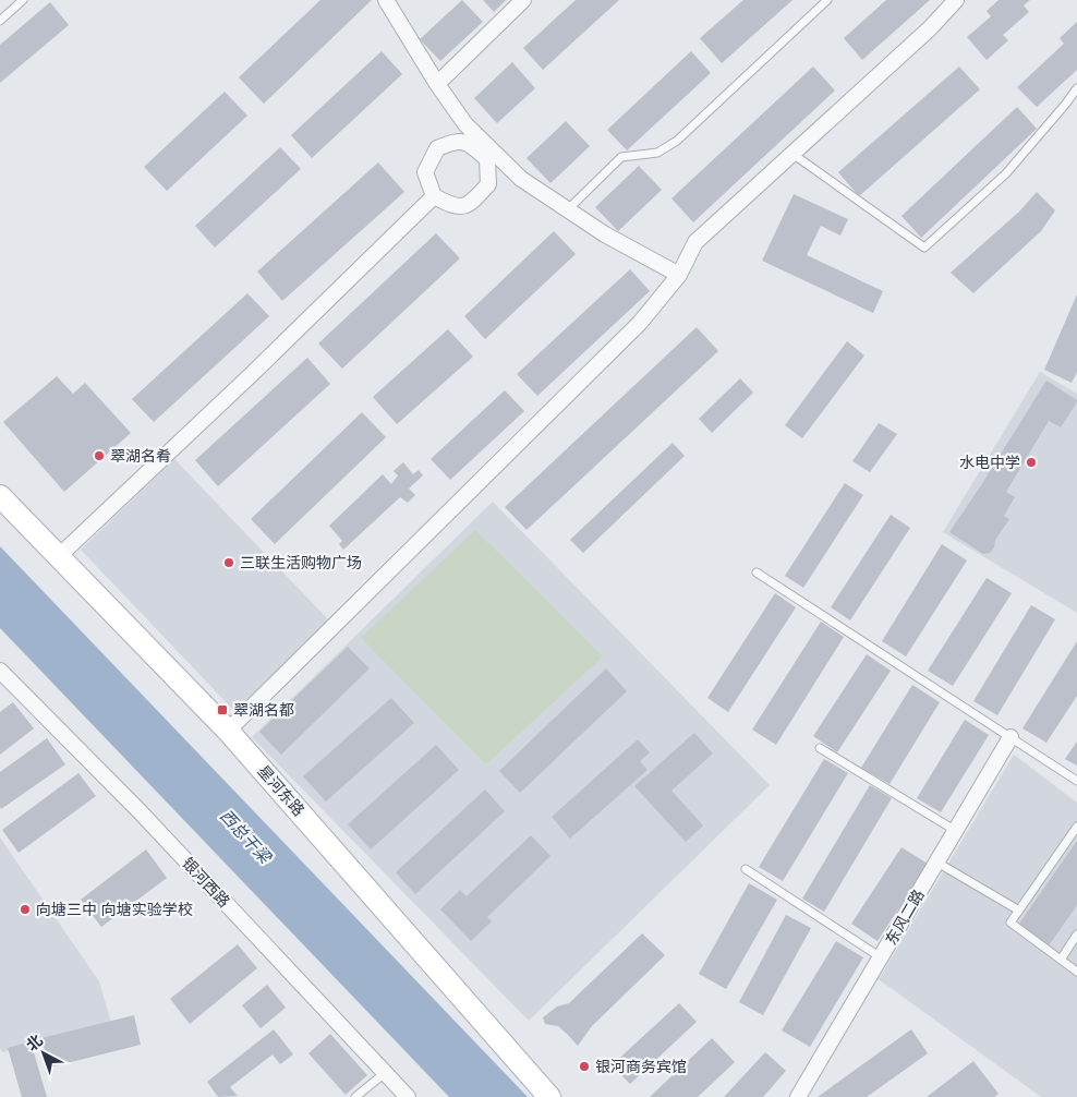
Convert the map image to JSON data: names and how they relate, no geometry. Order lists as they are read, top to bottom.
{
  "streets": {
    "main road": ["星河东路"],
    "street": ["银河西路", "东风二路"]
  },
  "water": ["西总干梁"],
  "places": {
    "other": [
      "翠湖名肴",
      "水电中学",
      "三联生活购物广场",
      "向塘三中 向塘实验学校",
      "银河商务宾馆"
    ],
    "transit": ["翠湖名都"]
  },
  "north": "top left"
}
